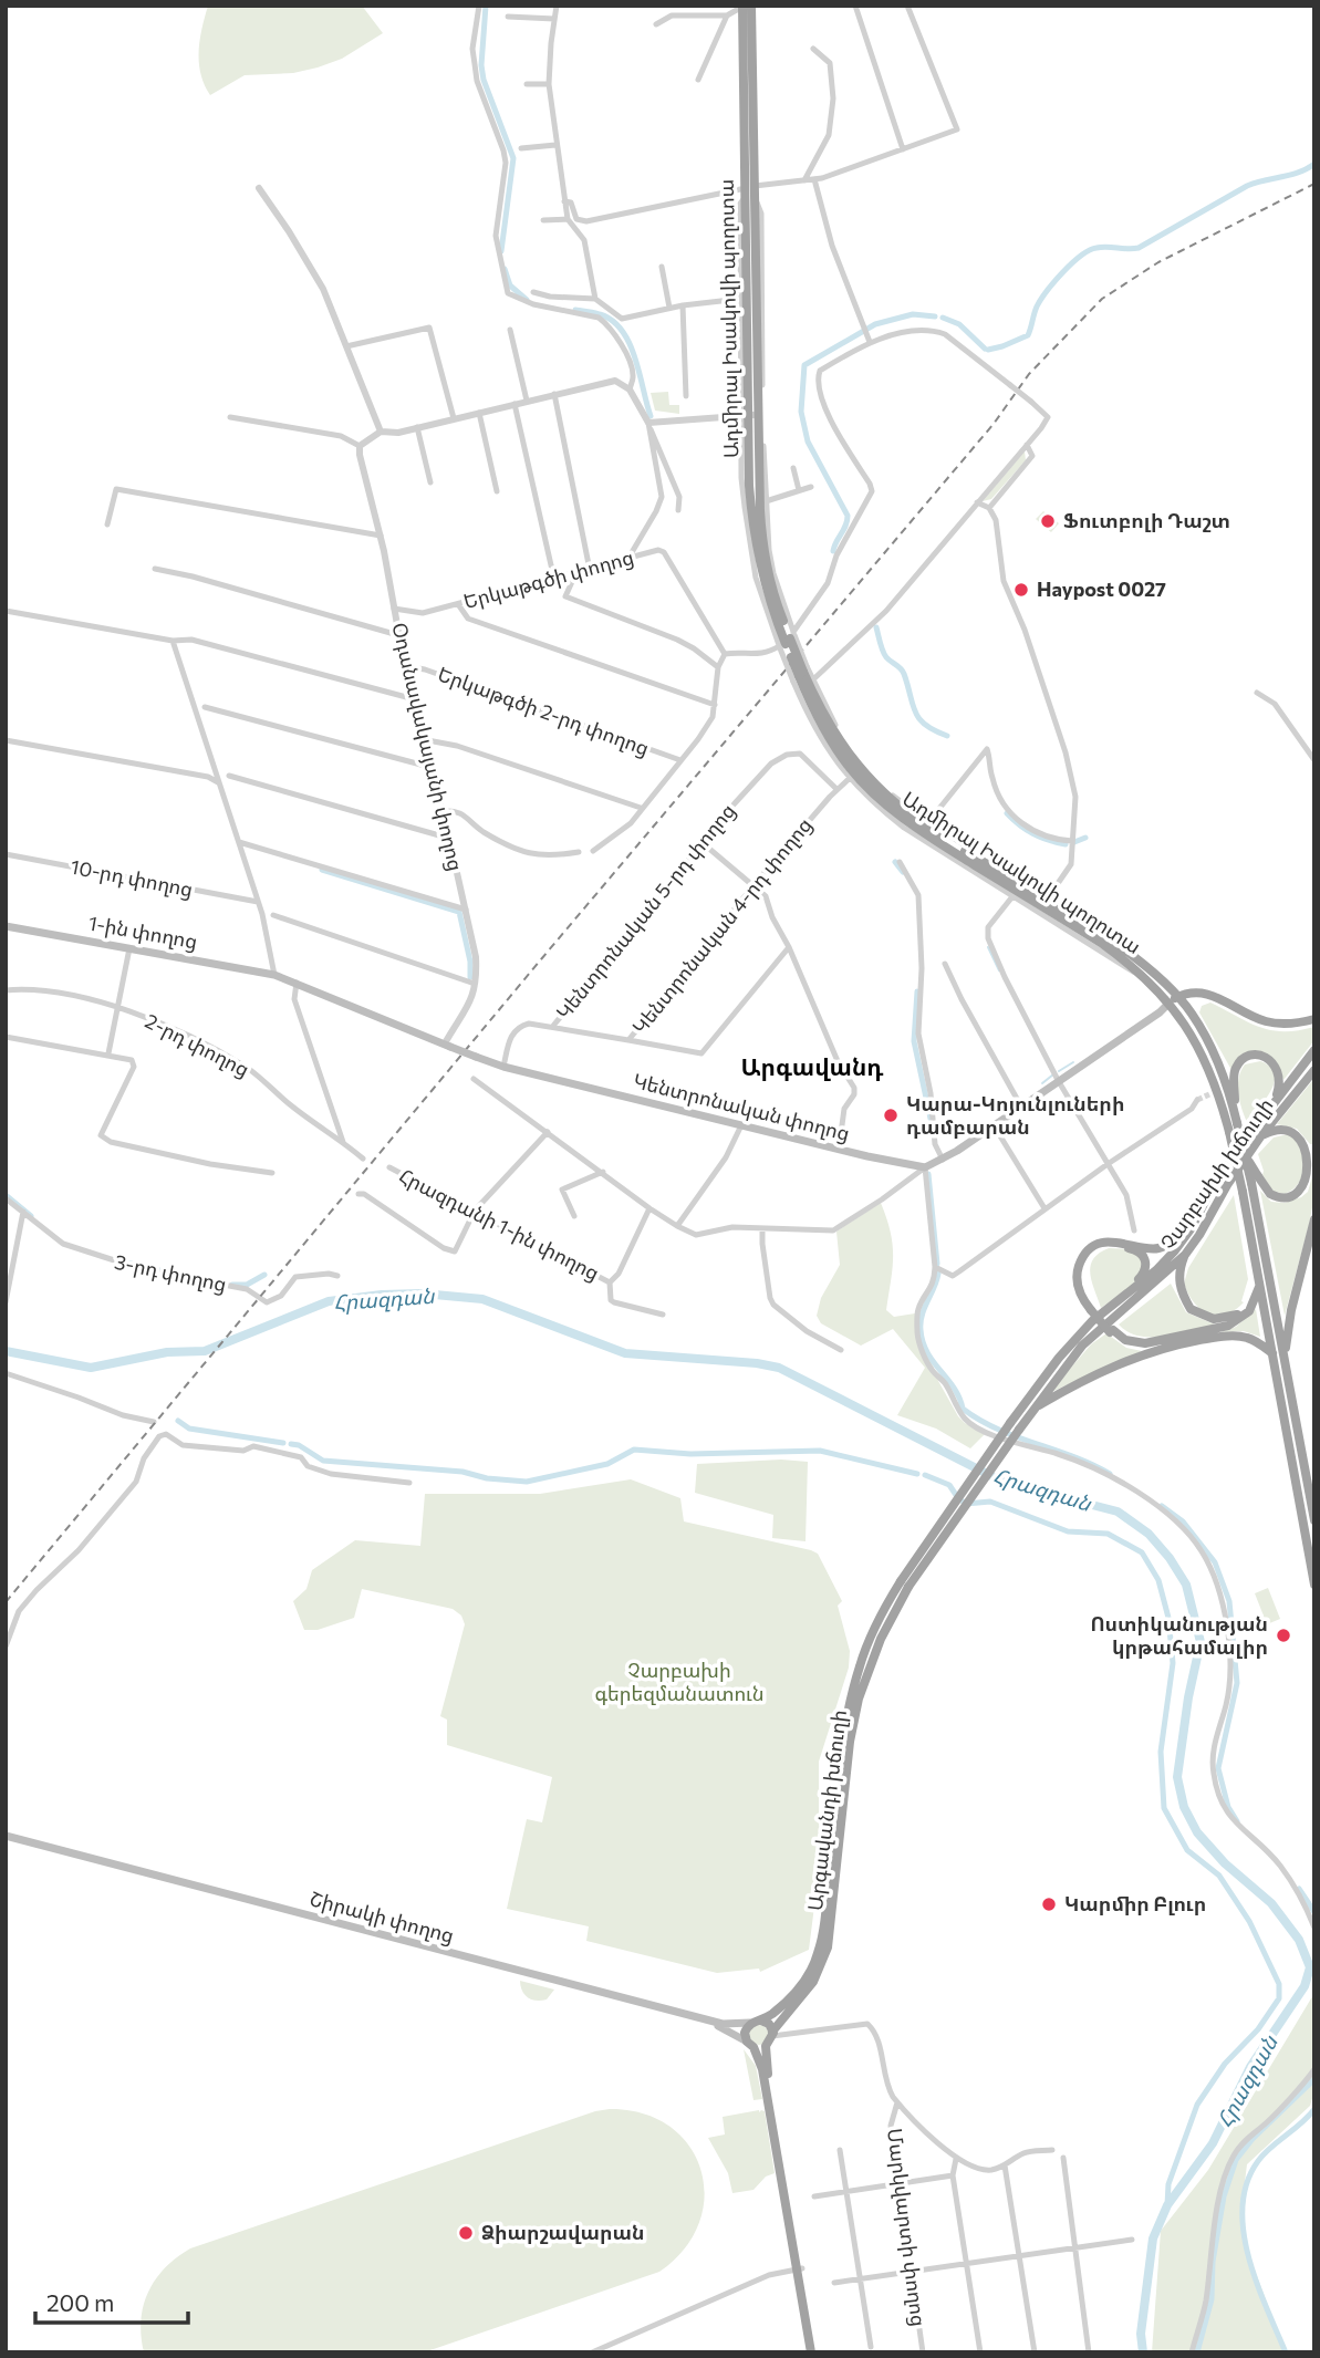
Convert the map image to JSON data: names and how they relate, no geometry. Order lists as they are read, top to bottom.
{
  "streets": {
    "highway": ["Ադմիրալ Իսակովի պողոտա", "Չարբախի խճուղի", "Արգավանդի խճուղի"],
    "main road": ["1-ին փողոց", "Կենտրոնական փողոց", "Շիրակի փողոց"],
    "street": [
      "Երկաթգծի փողոց",
      "Երկաթգծի 2-րդ փողոց",
      "Օդանավակայանի փողոց",
      "10-րդ փողոց",
      "Կենտրոնական 5-րդ փողոց",
      "Կենտրոնական 4-րդ փողոց",
      "2-րդ փողոց",
      "Հրազդանի 1-ին փողոց",
      "3-րդ փողոց",
      "Մարկվարտի փողոց"
    ]
  },
  "crossings": [
    ["Երկաթգծի փողոց", "Օդանավակայանի փողոց"],
    ["Երկաթգծի 2-րդ փողոց", "Օդանավակայանի փողոց"],
    ["Օդանավակայանի փողոց", "Կենտրոնական փողոց"],
    ["Կենտրոնական 5-րդ փողոց", "Կենտրոնական 4-րդ փողոց"],
    ["Կենտրոնական 5-րդ փողոց", "Կենտրոնական փողոց"],
    ["1-ին փողոց", "Կենտրոնական փողոց"],
    ["Արգավանդի խճուղի", "Շիրակի փողոց"]
  ],
  "districts": ["Արգավանդ"],
  "water": ["Հրազդան"],
  "parks": ["Չարբախի գերեզմանատուն"],
  "places": [
    "Ֆուտբոլի Դաշտ",
    "Haypost 0027",
    "Կարա-Կոյունլուների դամբարան",
    "Ոստիկանության կրթահամալիր",
    "Կարմիր Բլուր",
    "Ձիարշավարան"
  ],
  "scale_bar": "200 m"
}
